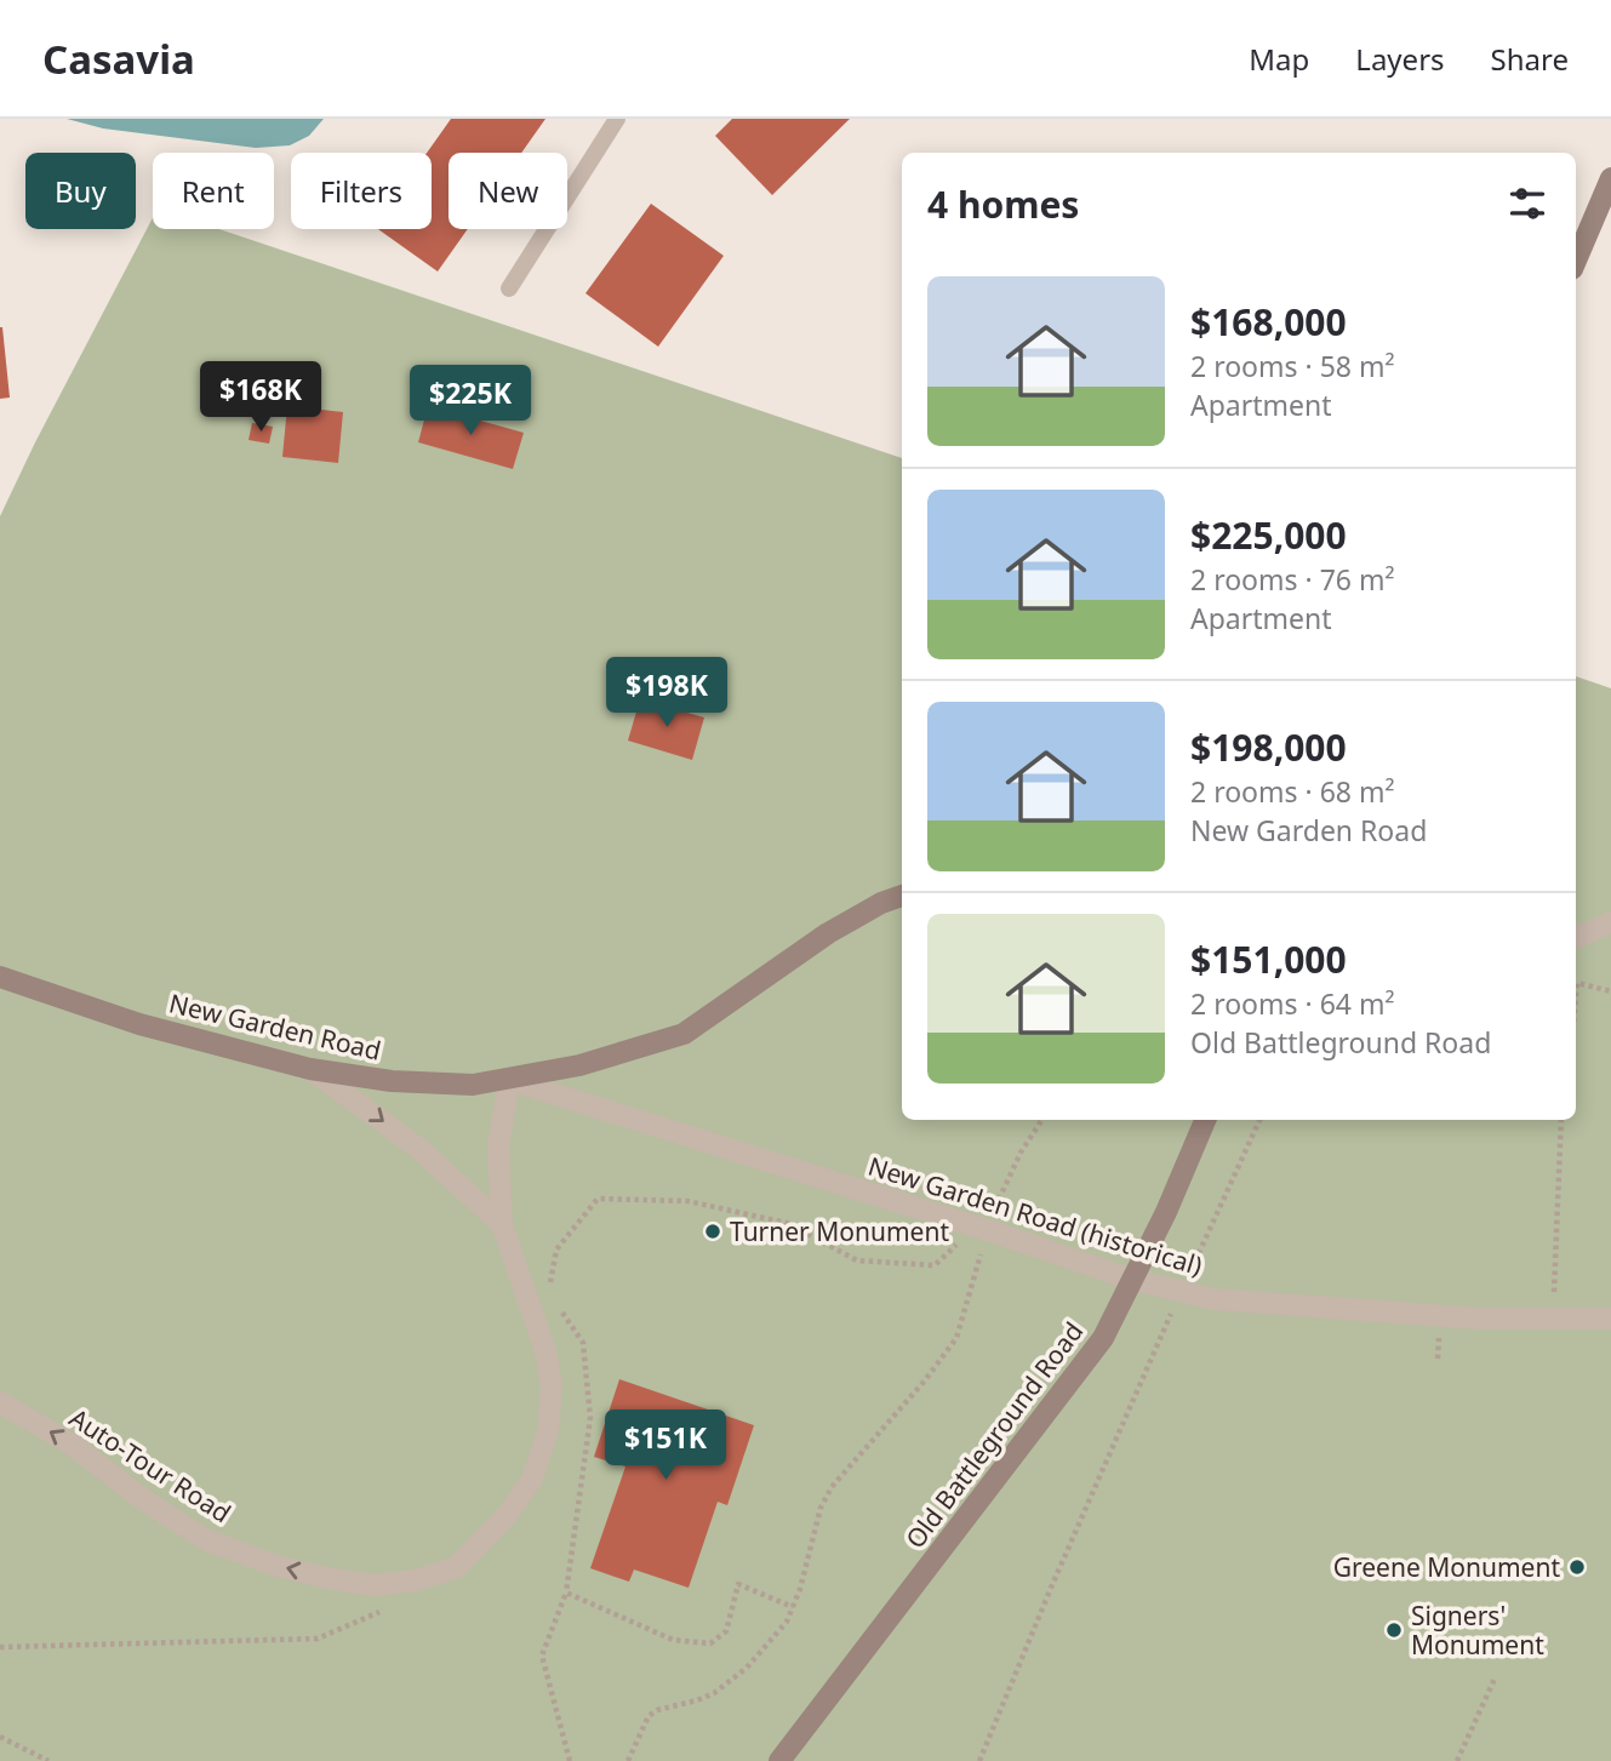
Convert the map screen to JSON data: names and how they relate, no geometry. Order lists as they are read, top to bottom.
{
  "streets": {
    "street": [
      "New Garden Road",
      "New Garden Road (historical)",
      "Old Battleground Road",
      "Auto-Tour Road"
    ]
  },
  "crossings": [
    ["New Garden Road", "New Garden Road (historical)"],
    ["New Garden Road (historical)", "Old Battleground Road"]
  ],
  "places": ["Turner Monument", "Greene Monument", "Signers' Monument"],
  "page": {
    "header": "Casavia",
    "nav": ["Map", "Layers", "Share"],
    "chip": [
      "Buy",
      "Rent",
      "Filters",
      "New"
    ],
    "heading": "4 homes",
    "list": [
      {
        "name": "$168,000",
        "note": "2 rooms · 58 m² · Apartment"
      },
      {
        "name": "$225,000",
        "note": "2 rooms · 76 m² · Apartment"
      },
      {
        "name": "$198,000",
        "note": "2 rooms · 68 m² · New Garden Road"
      },
      {
        "name": "$151,000",
        "note": "2 rooms · 64 m² · Old Battleground Road"
      }
    ],
    "price": [
      "$168K",
      "$225K",
      "$198K",
      "$151K"
    ]
  }
}
